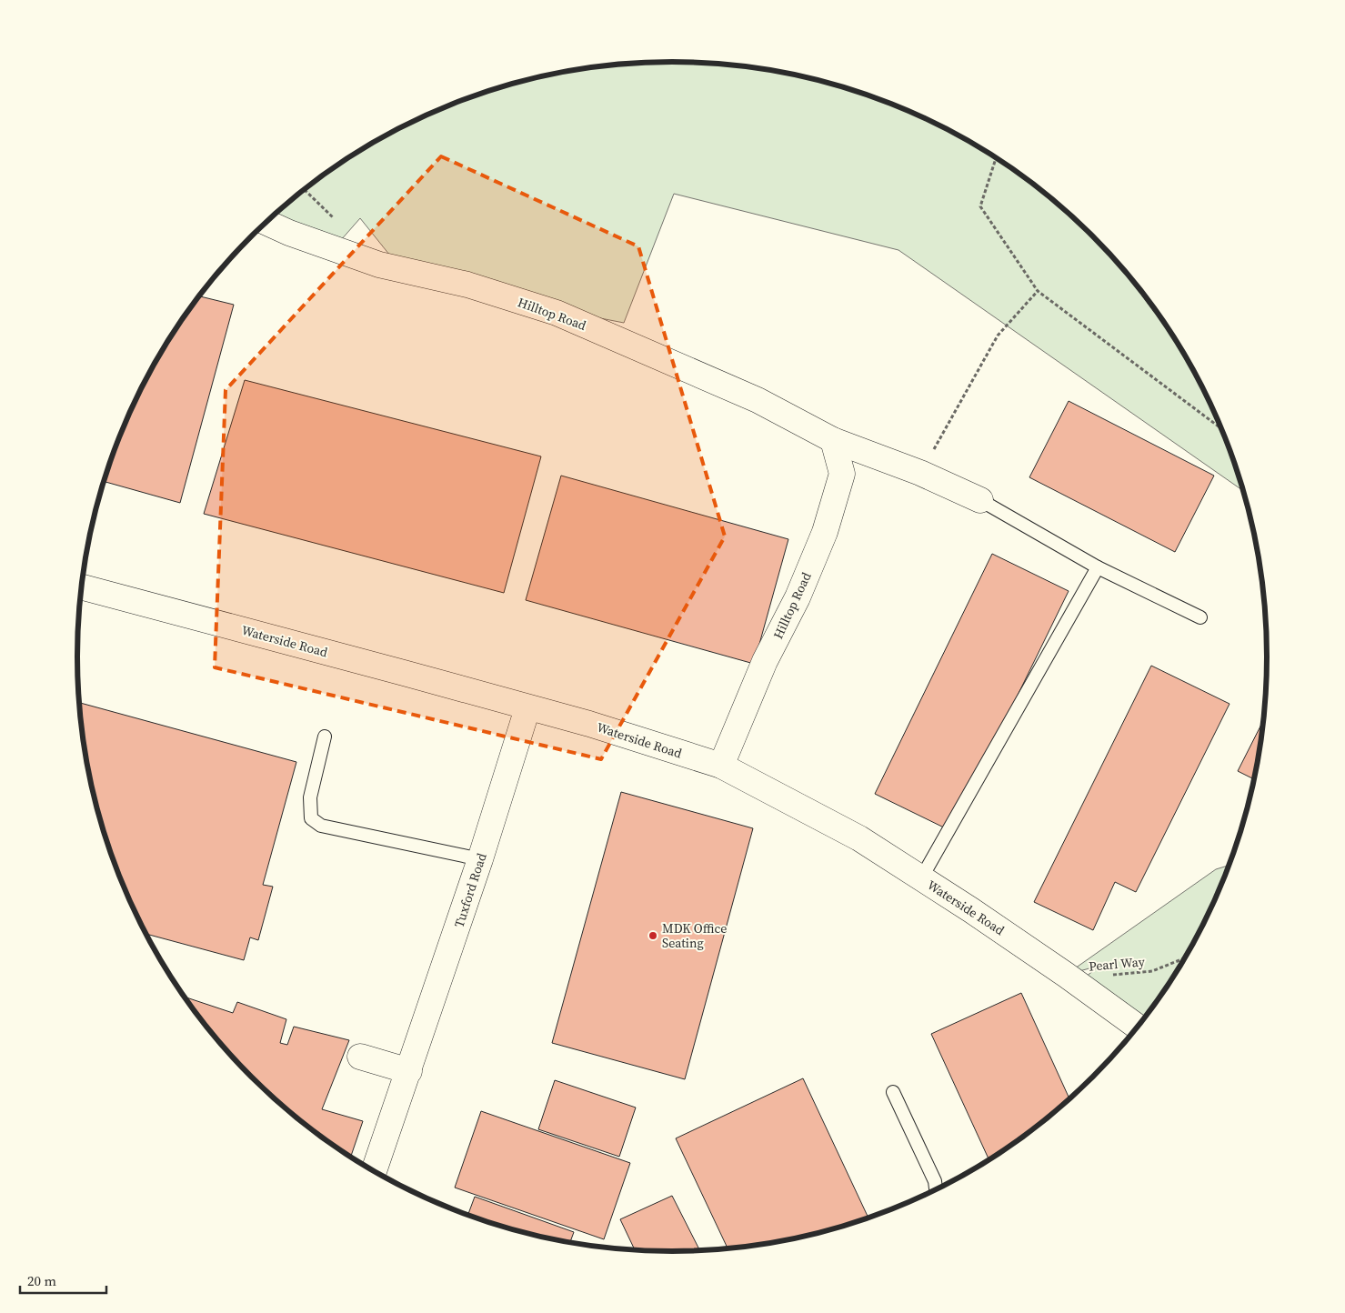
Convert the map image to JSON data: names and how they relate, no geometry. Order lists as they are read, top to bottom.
{
  "streets": {
    "street": ["Hilltop Road", "Waterside Road", "Tuxford Road"],
    "path": ["Pearl Way"]
  },
  "crossings": [
    ["Hilltop Road", "Waterside Road"],
    ["Waterside Road", "Tuxford Road"]
  ],
  "places": ["MDK Office Seating"],
  "scale_bar": "20 m"
}
